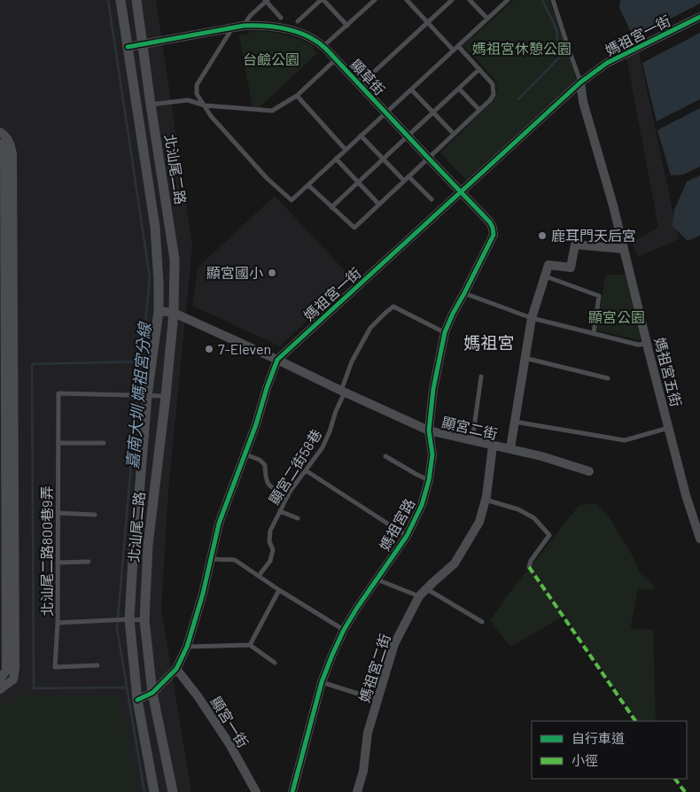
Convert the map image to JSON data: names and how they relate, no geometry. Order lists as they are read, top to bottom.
{
  "streets": {
    "street": [
      "媽祖宮一街",
      "顯草街",
      "北汕尾二路",
      "媽祖宮五街",
      "顯宮二街",
      "媽祖宮路",
      "媽祖宮二街",
      "顯宮一街"
    ],
    "lane": ["顯宮二街58巷", "北汕尾二路800巷9弄"]
  },
  "crossings": [
    ["媽祖宮一街", "顯草街"],
    ["媽祖宮一街", "北汕尾二路"],
    ["媽祖宮一街", "媽祖宮五街"],
    ["媽祖宮一街", "顯宮二街"],
    ["媽祖宮一街", "媽祖宮路"],
    ["媽祖宮一街", "顯宮一街"],
    ["顯草街", "北汕尾二路"],
    ["顯草街", "媽祖宮路"],
    ["北汕尾二路", "顯宮二街"],
    ["北汕尾二路", "北汕尾二路800巷9弄"],
    ["顯宮二街", "顯宮二街58巷"],
    ["顯宮二街", "媽祖宮路"],
    ["顯宮二街", "媽祖宮二街"],
    ["顯宮二街58巷", "媽祖宮路"]
  ],
  "districts": ["媽祖宮"],
  "water": ["嘉南大圳 媽祖宮分線"],
  "parks": ["媽祖宮休憩公園", "台鹼公園", "顯宮公園"],
  "places": ["鹿耳門天后宮", "顯宮國小", "7-Eleven"],
  "legend": ["自行車道", "小徑"]
}
